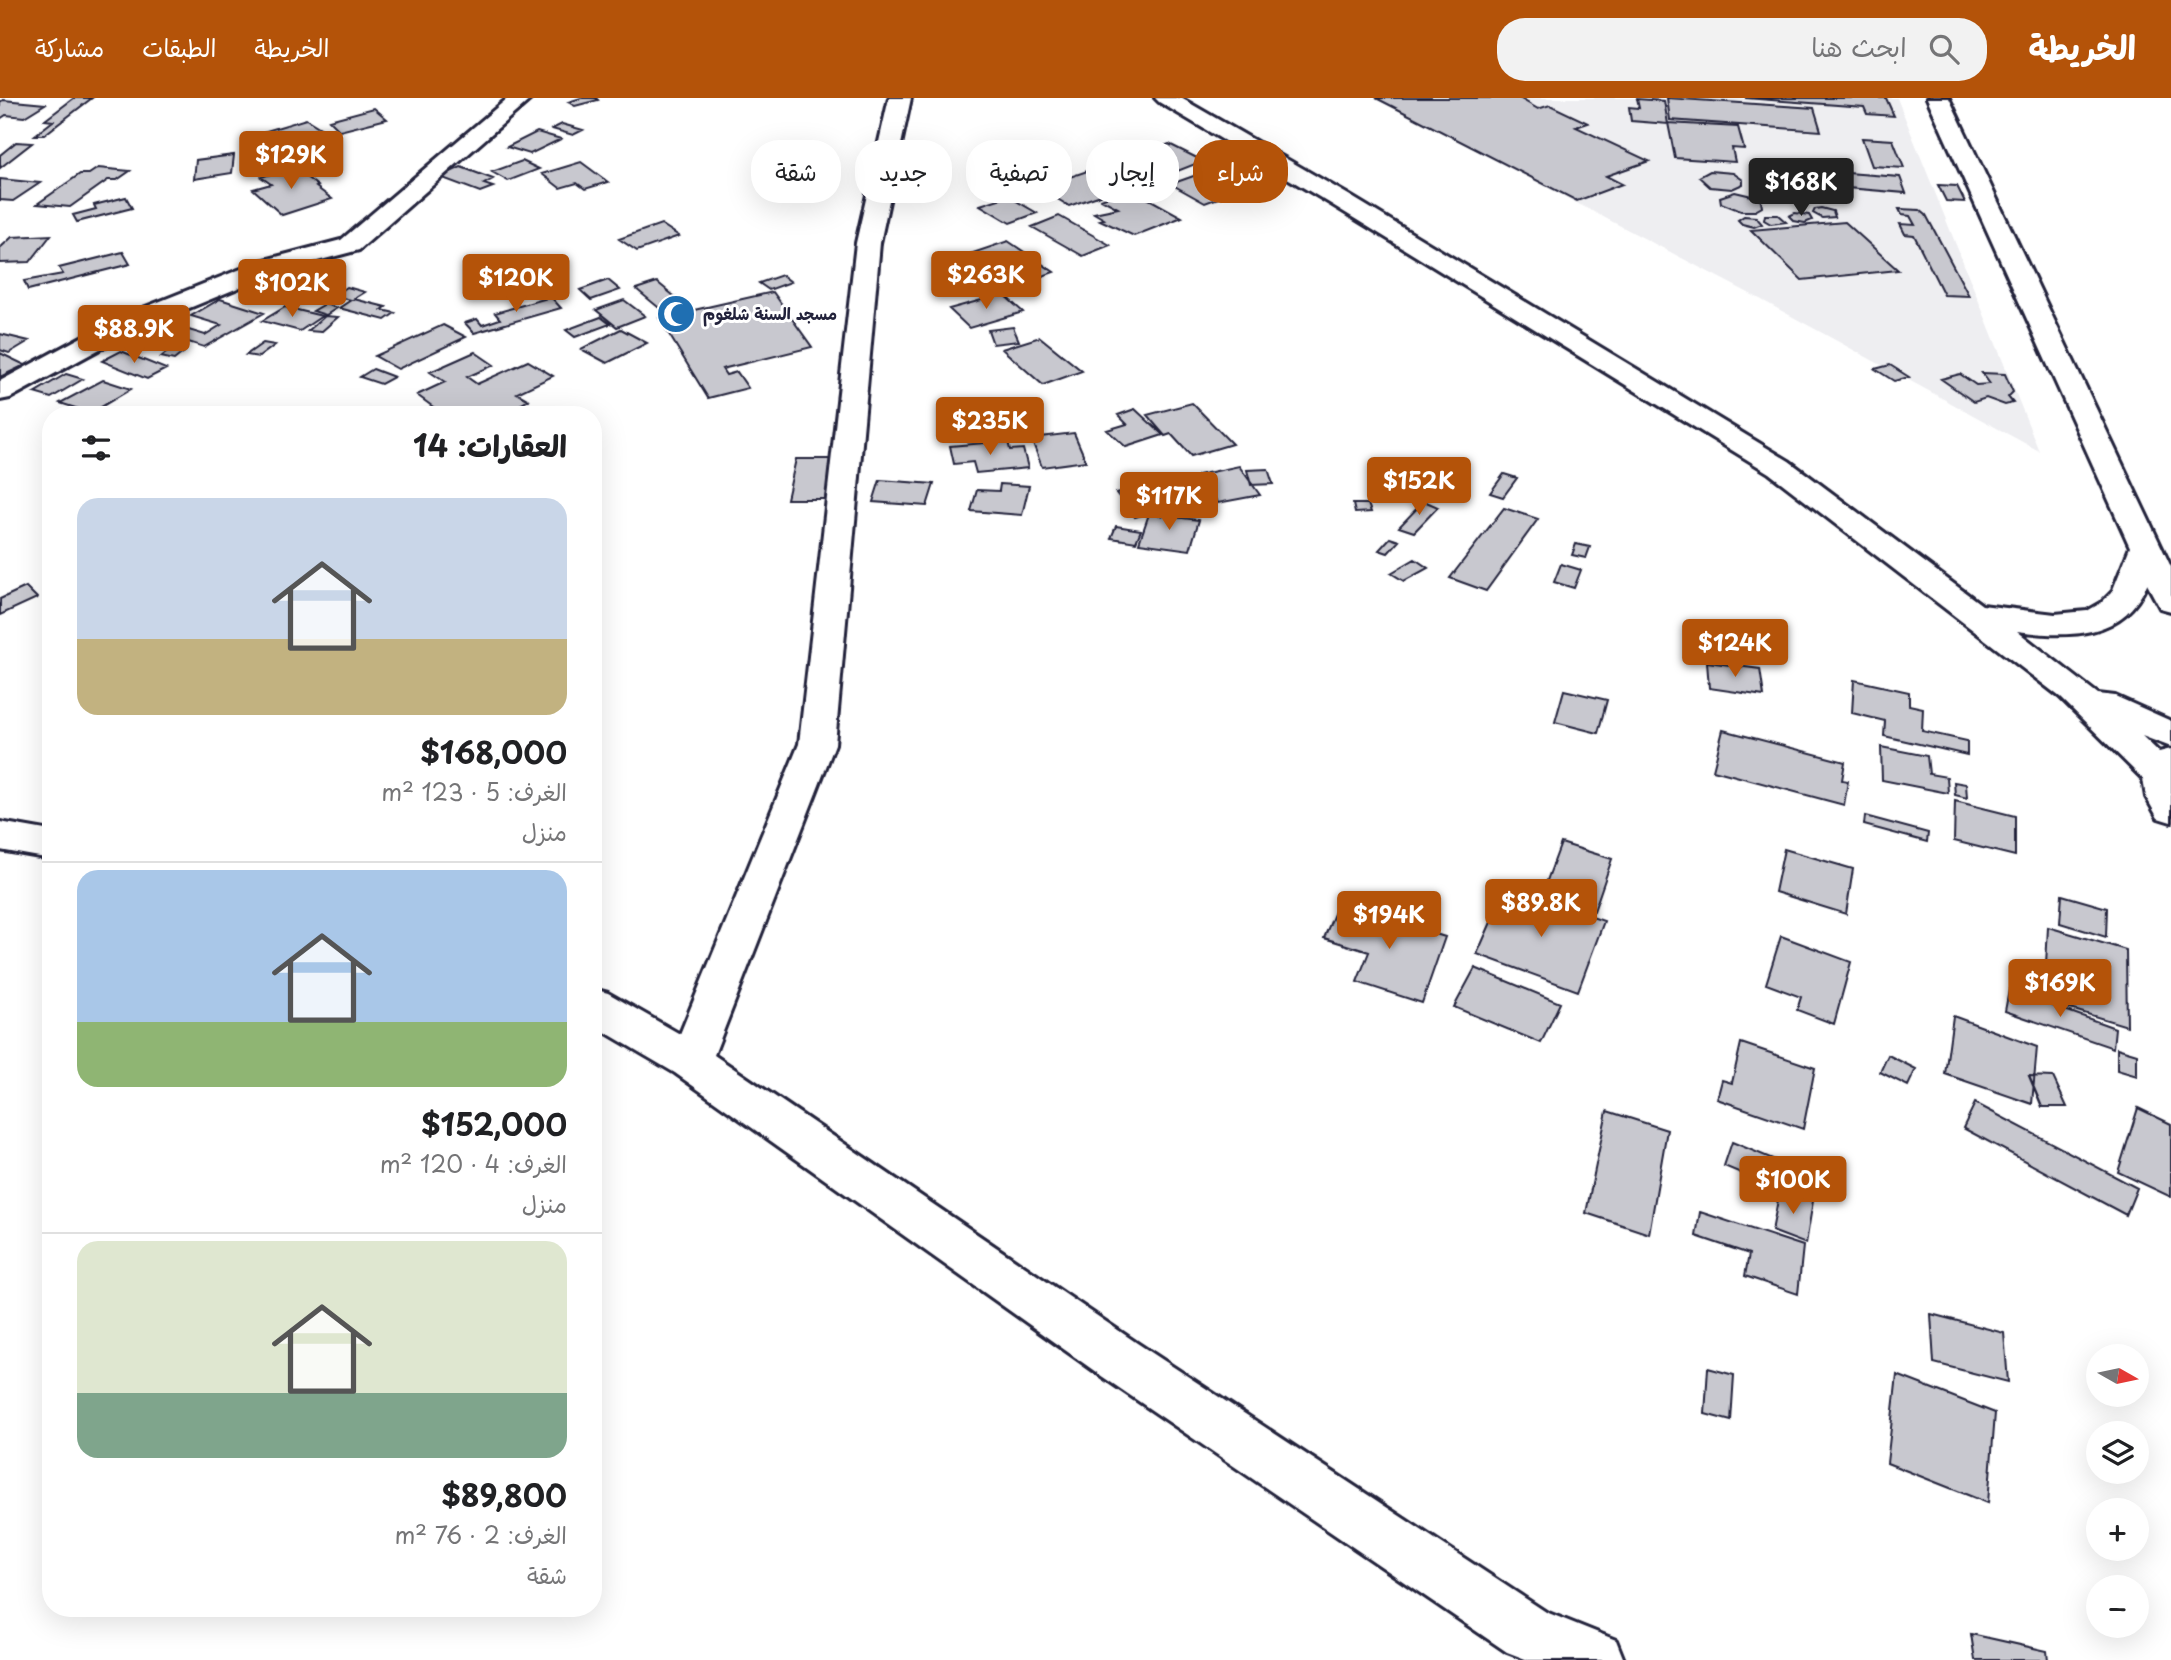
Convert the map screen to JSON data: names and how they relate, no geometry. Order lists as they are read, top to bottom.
{
  "places": {
    "mosque": ["مسجد السنة شلغوم"]
  },
  "north": "right",
  "page": {
    "header": "الخريطة",
    "search": "ابحث هنا",
    "nav": ["الخريطة", "الطبقات", "مشاركة"],
    "price": [
      "$129K",
      "$168K",
      "$263K",
      "$120K",
      "$102K",
      "$88.9K",
      "$235K",
      "$152K",
      "$117K",
      "$124K",
      "$89.8K",
      "$194K",
      "$169K",
      "$100K"
    ],
    "chip": [
      "شراء",
      "إيجار",
      "تصفية",
      "جديد",
      "شقة"
    ],
    "heading": "العقارات: 14",
    "list": [
      {
        "name": "$168,000",
        "note": "الغرف: 5 · 123 m² · منزل"
      },
      {
        "name": "$152,000",
        "note": "الغرف: 4 · 120 m² · منزل"
      },
      {
        "name": "$89,800",
        "note": "الغرف: 2 · 76 m² · شقة"
      }
    ],
    "map_buttons": ["+", "−"]
  }
}
